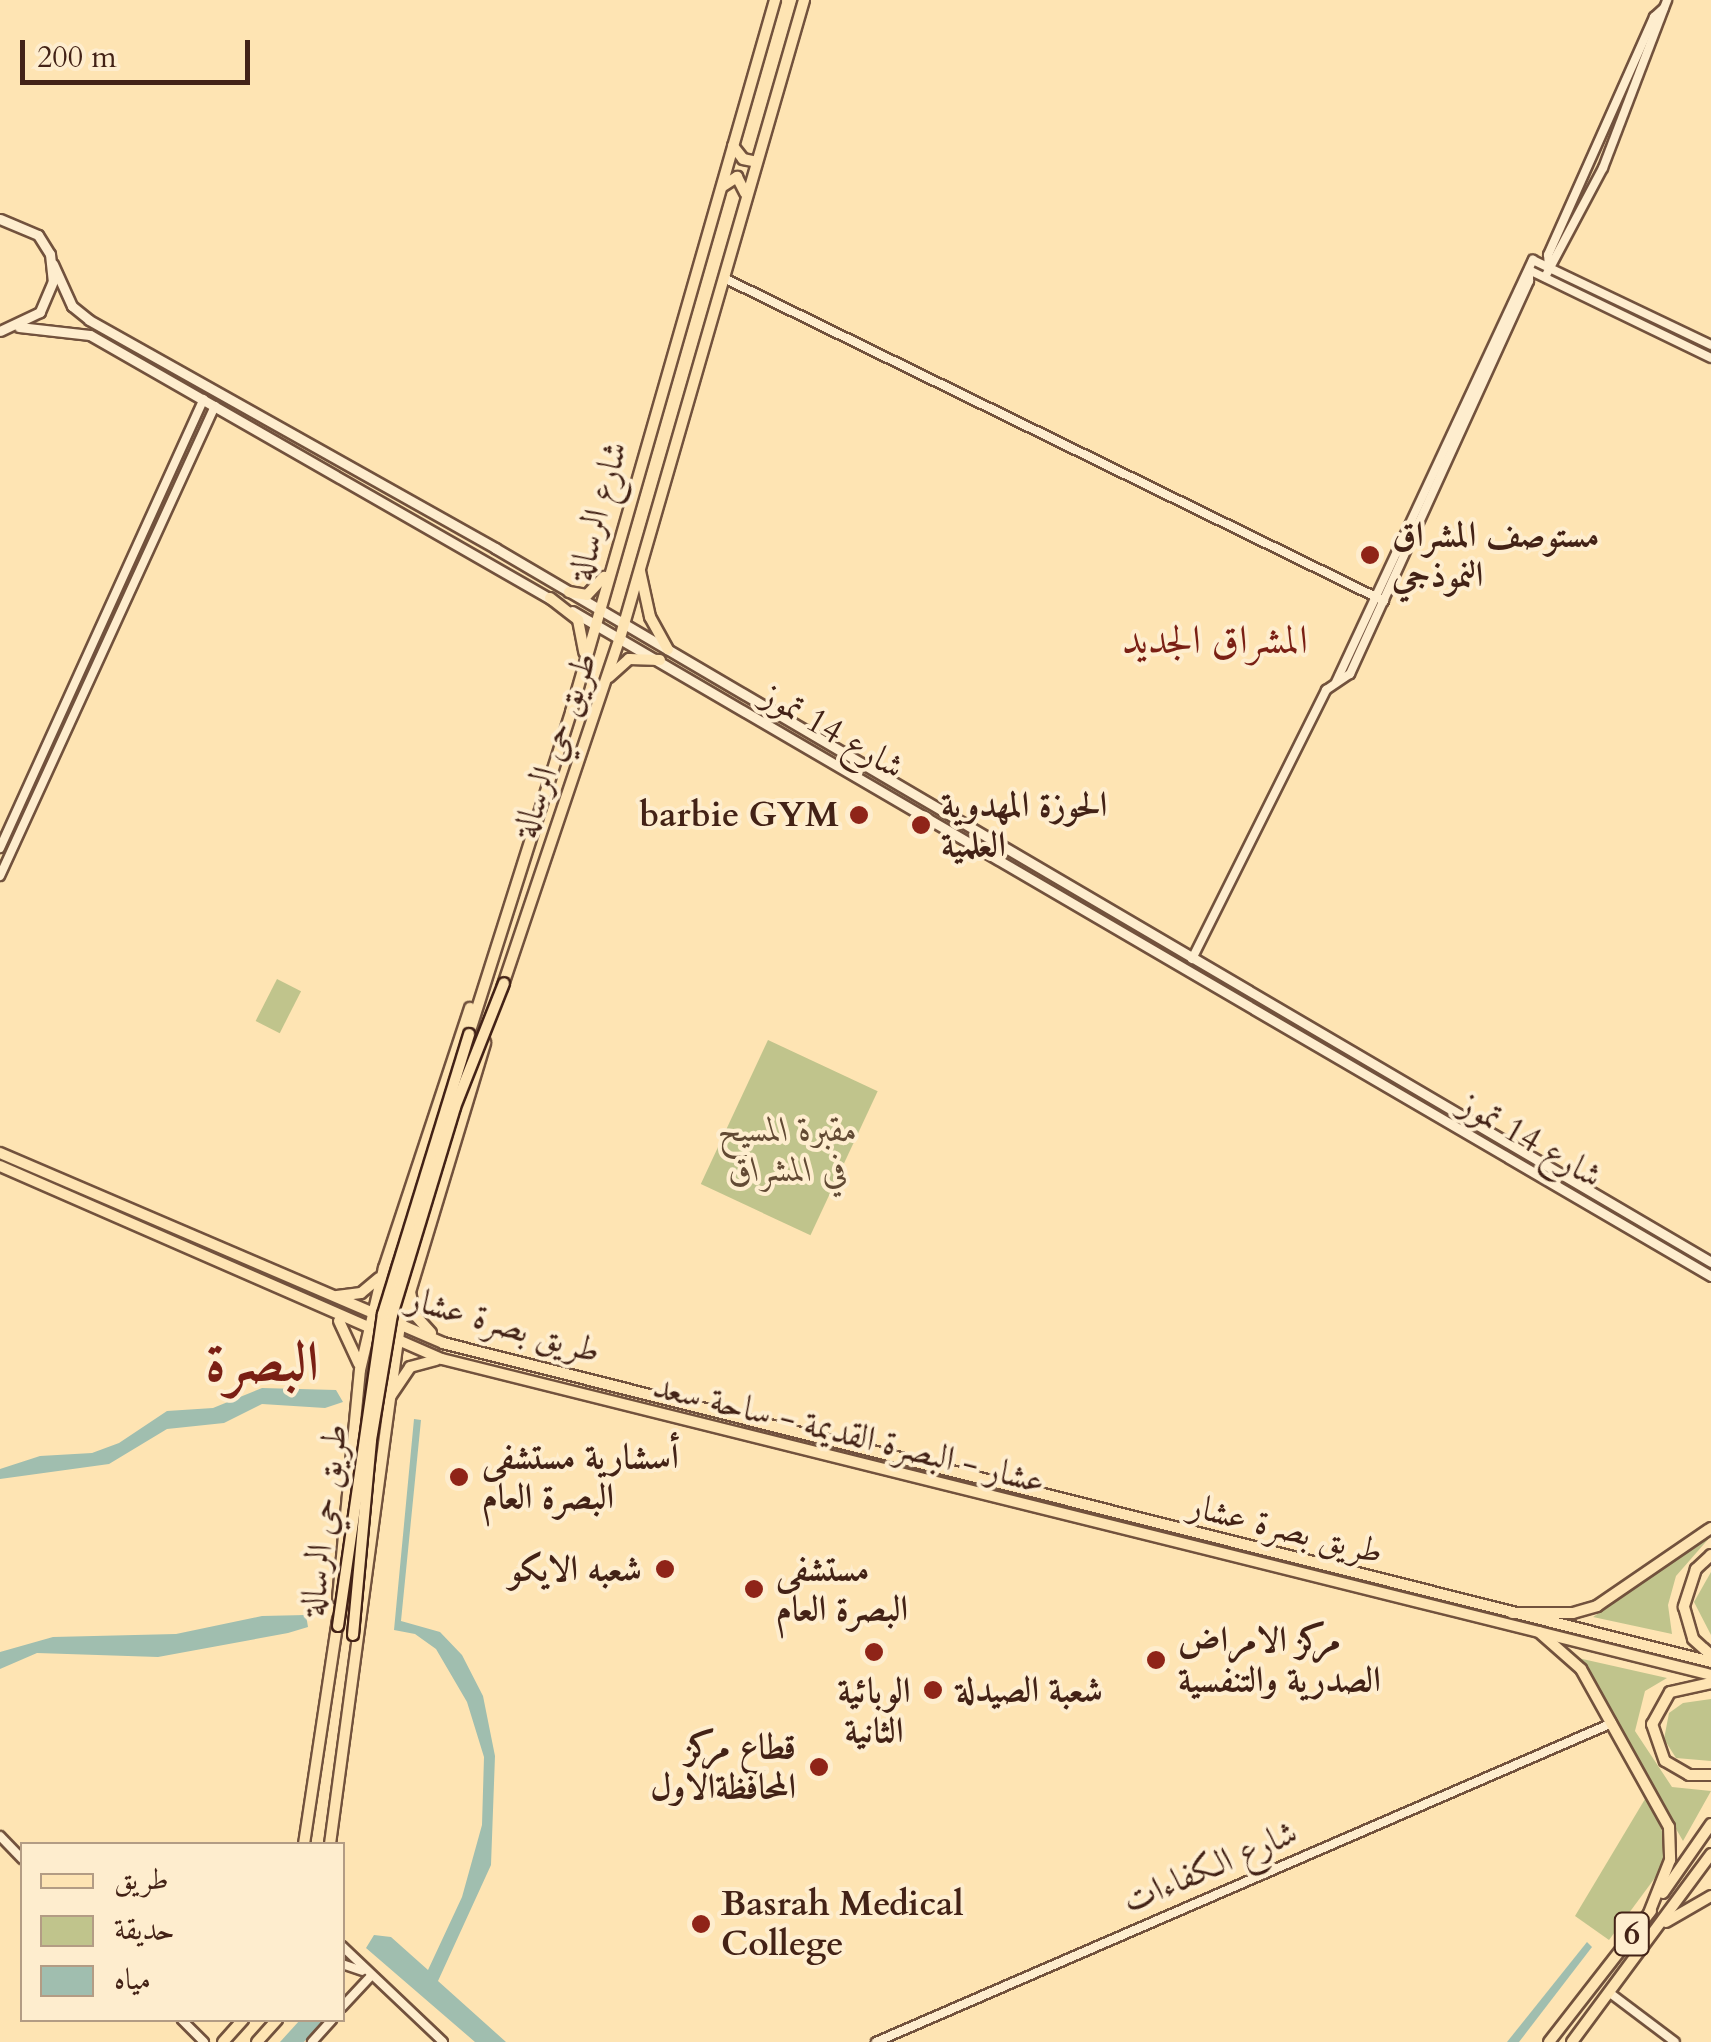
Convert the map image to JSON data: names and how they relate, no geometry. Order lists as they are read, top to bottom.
{
  "streets": {
    "main road": [
      "شارع الرسالة",
      "شارع 14 تموز",
      "طريق حي الرسالة",
      "طريق بصرة عشار",
      "عشار - البصرة القديمة - ساحة سعد",
      "6"
    ],
    "street": ["شارع الكفاءات"]
  },
  "crossings": [
    ["شارع الرسالة", "شارع 14 تموز"],
    ["شارع الرسالة", "طريق حي الرسالة"],
    ["شارع 14 تموز", "طريق حي الرسالة"],
    ["طريق حي الرسالة", "طريق بصرة عشار"],
    ["طريق حي الرسالة", "عشار - البصرة القديمة - ساحة سعد"]
  ],
  "districts": ["المشراق الجديد", "البصرة"],
  "parks": ["مقبرة المسيح في المشراق"],
  "places": [
    "مستوصف المشراق النموذجي",
    "barbie GYM",
    "الحوزة المهدوية العلمية",
    "أسشارية مستشفى البصرة العام",
    "شعبه الايكو",
    "مستشفى البصرة العام",
    "الوبائية الثانية",
    "مركز الامراض الصدرية والتنفسية",
    "شعبة الصيدلة",
    "قطاع مركز المحافظةالاول",
    "Basrah Medical College"
  ],
  "legend": ["طريق", "حديقة", "مياه"],
  "scale_bar": "200 m"
}
